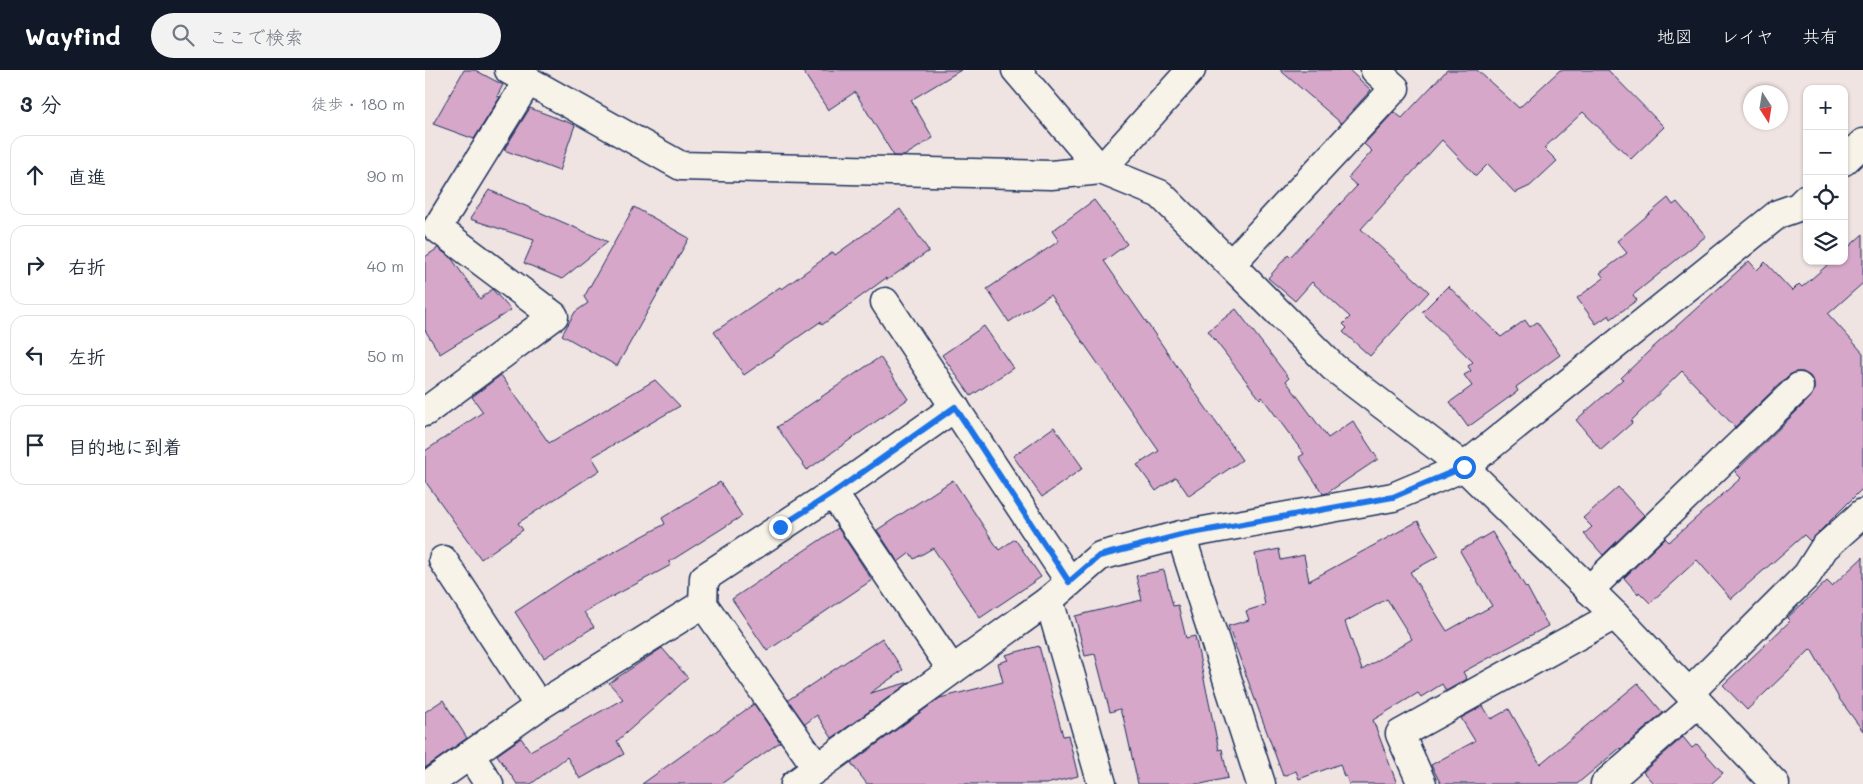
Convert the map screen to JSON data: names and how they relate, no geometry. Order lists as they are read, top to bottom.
{
  "north": "bottom",
  "page": {
    "header": "Wayfind",
    "search": "ここで検索",
    "nav": ["地図", "レイヤ", "共有"],
    "heading": ["3 分", "徒歩 · 180 m"],
    "map_buttons": ["+", "−"],
    "list": [
      ["直進", "90 m"],
      ["右折", "40 m"],
      ["左折", "50 m"],
      "目的地に到着"
    ]
  }
}
